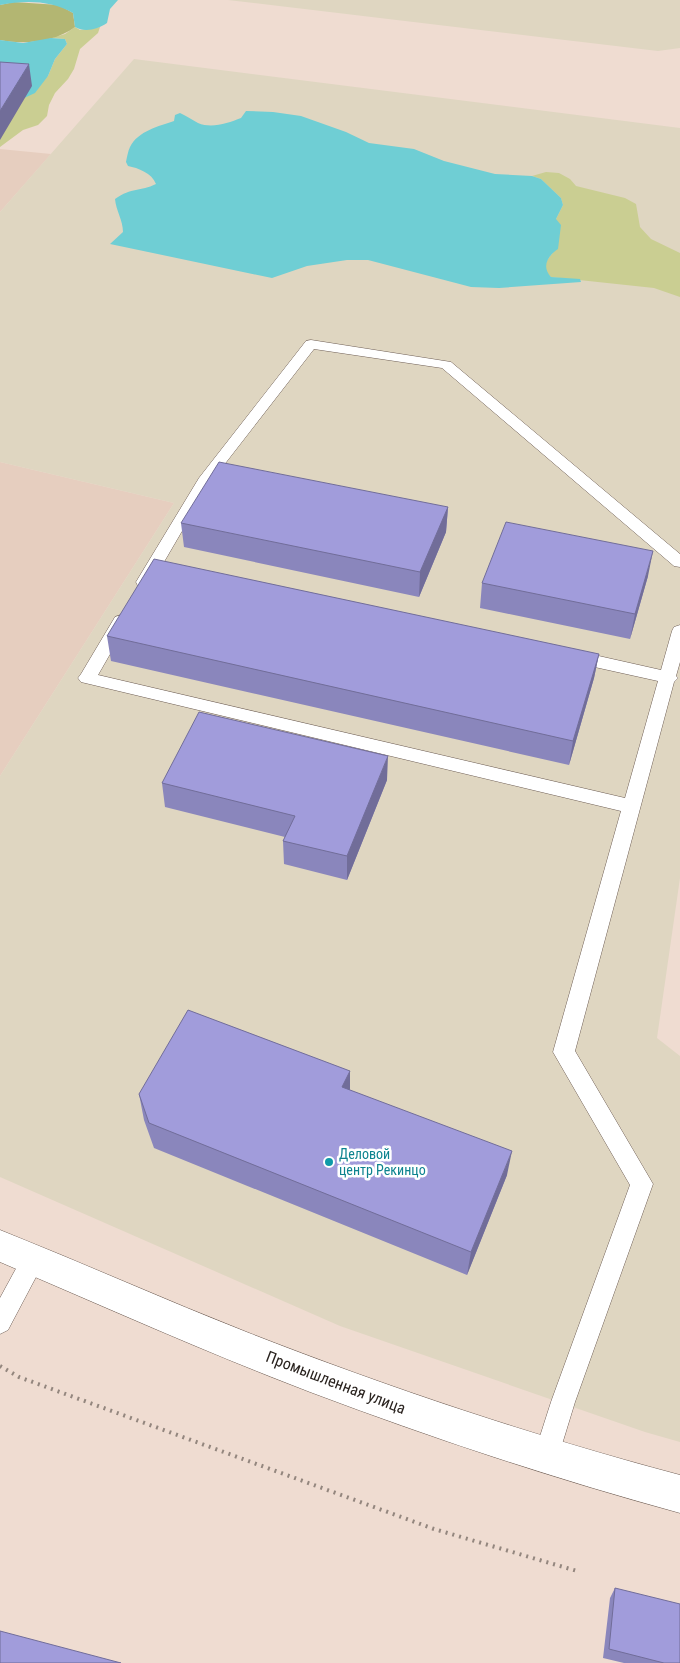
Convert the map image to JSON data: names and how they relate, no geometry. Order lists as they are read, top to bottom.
{
  "streets": {
    "street": ["Промышленная улица"]
  },
  "places": ["Деловой центр Рекинцо"]
}
